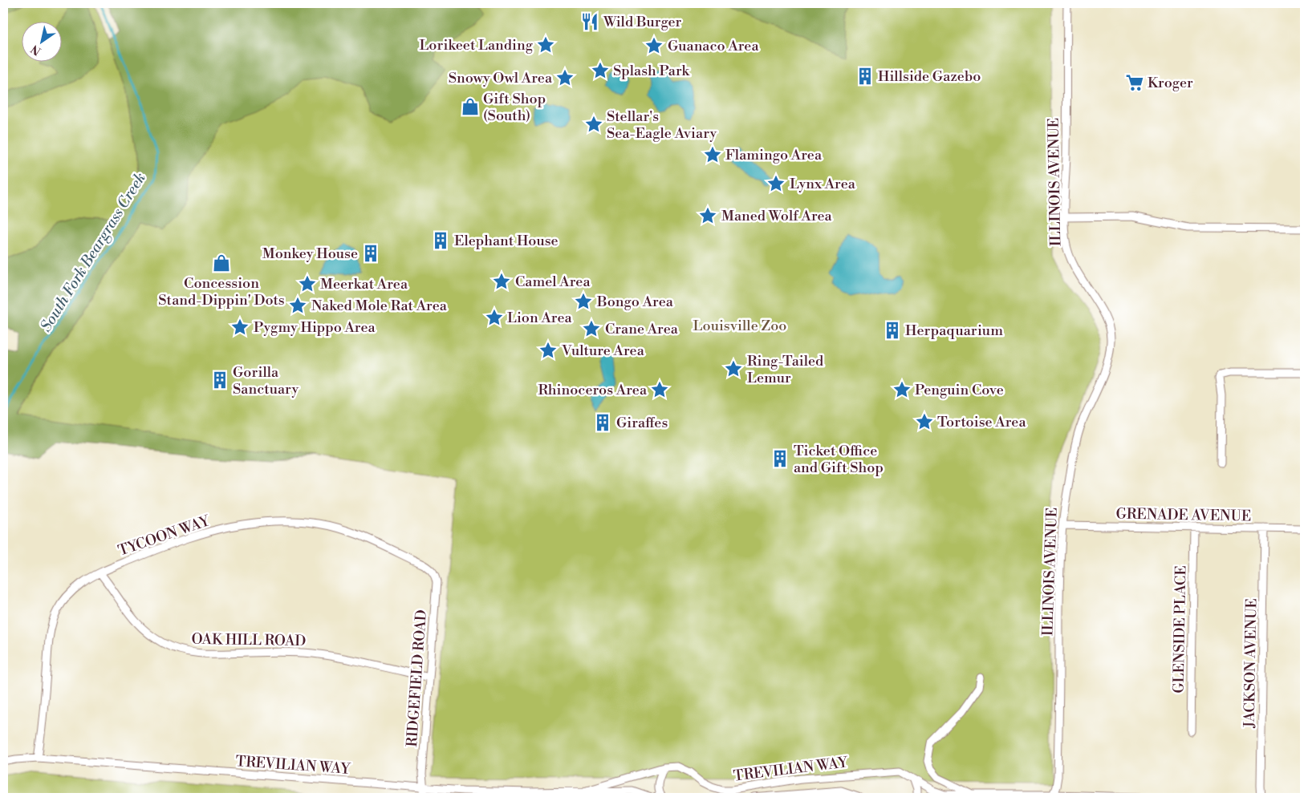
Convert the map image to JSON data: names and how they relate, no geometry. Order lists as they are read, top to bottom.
{
  "streets": {
    "street": [
      "ILLINOIS AVENUE",
      "GRENADE AVENUE",
      "TYCOON WAY",
      "GLENSIDE PLACE",
      "OAK HILL ROAD",
      "JACKSON AVENUE",
      "RIDGEFIELD ROAD",
      "TREVILIAN WAY"
    ]
  },
  "crossings": [
    ["ILLINOIS AVENUE", "GRENADE AVENUE"],
    ["ILLINOIS AVENUE", "TREVILIAN WAY"],
    ["GRENADE AVENUE", "GLENSIDE PLACE"],
    ["GRENADE AVENUE", "JACKSON AVENUE"],
    ["TYCOON WAY", "OAK HILL ROAD"],
    ["TYCOON WAY", "RIDGEFIELD ROAD"],
    ["TYCOON WAY", "TREVILIAN WAY"],
    ["OAK HILL ROAD", "RIDGEFIELD ROAD"],
    ["RIDGEFIELD ROAD", "TREVILIAN WAY"]
  ],
  "water": ["South Fork Beargrass Creek"],
  "parks": ["Louisville Zoo"],
  "places": {
    "restaurant": ["Wild Burger"],
    "place": [
      "Lorikeet Landing",
      "Guanaco Area",
      "Splash Park",
      "Snowy Owl Area",
      "Stellar's Sea-Eagle Aviary",
      "Flamingo Area",
      "Lynx Area",
      "Maned Wolf Area",
      "Camel Area",
      "Meerkat Area",
      "Bongo Area",
      "Naked Mole Rat Area",
      "Lion Area",
      "Pygmy Hippo Area",
      "Crane Area",
      "Vulture Area",
      "Ring-Tailed Lemur",
      "Rhinoceros Area",
      "Penguin Cove",
      "Tortoise Area"
    ],
    "building": [
      "Hillside Gazebo",
      "Elephant House",
      "Monkey House",
      "Herpaquarium",
      "Gorilla Sanctuary",
      "Giraffes",
      "Ticket Office and Gift Shop"
    ],
    "supermarket": ["Kroger"],
    "shop": ["Gift Shop (South)", "Concession Stand-Dippin' Dots"]
  },
  "north": "bottom left"
}
